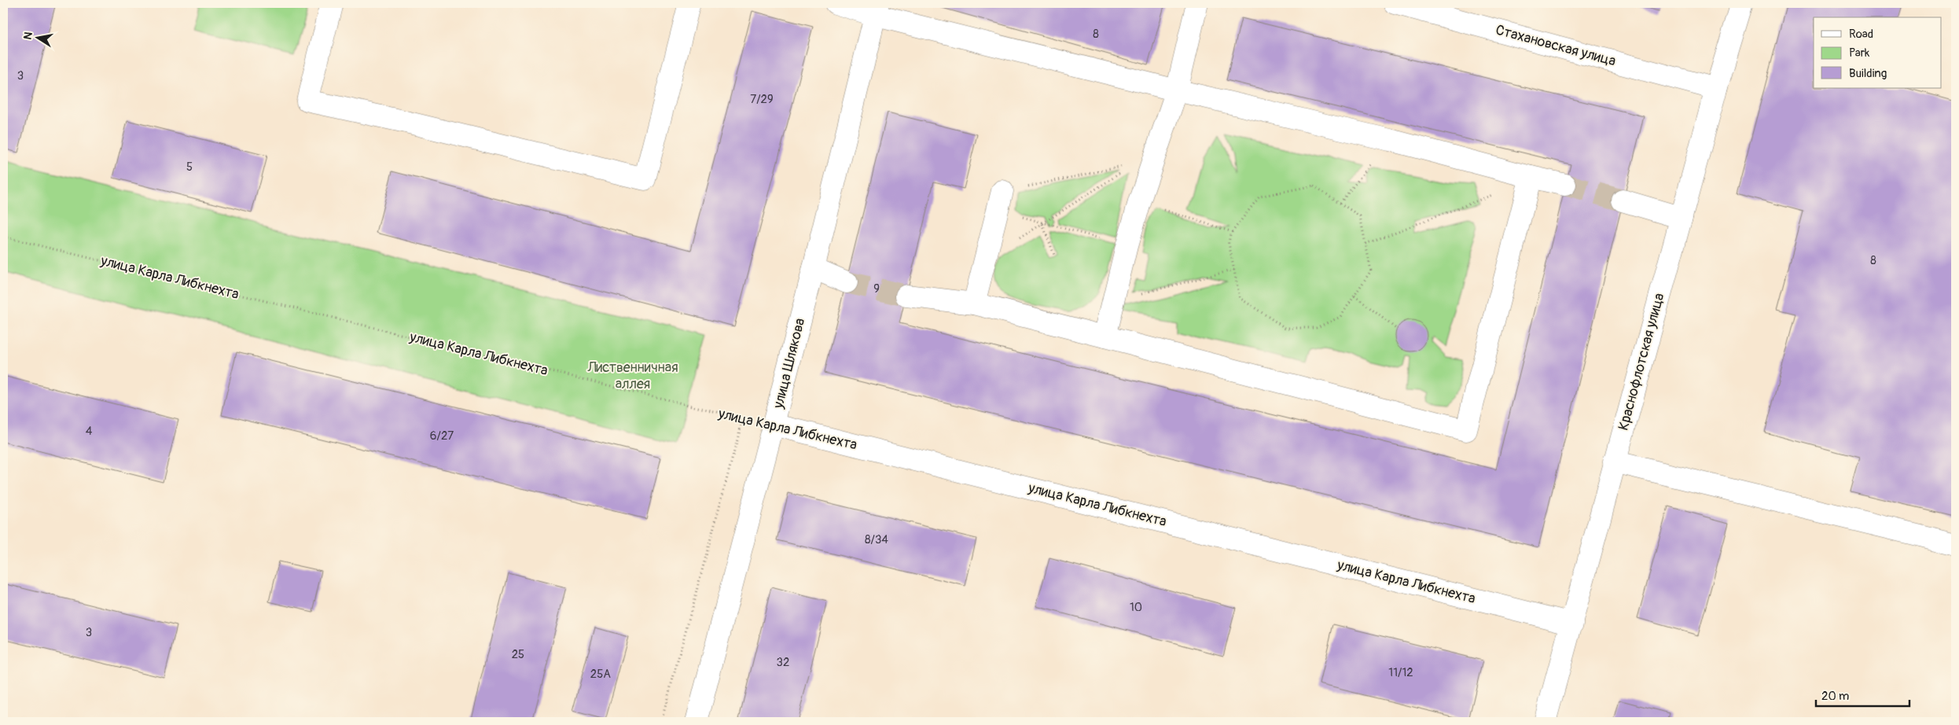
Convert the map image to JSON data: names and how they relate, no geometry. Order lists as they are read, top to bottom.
{
  "streets": {
    "street": [
      "Стахановская улица",
      "улица Карла Либкнехта",
      "Краснофлотская улица",
      "улица Шлякова"
    ]
  },
  "crossings": [
    ["Стахановская улица", "Краснофлотская улица"],
    ["улица Карла Либкнехта", "Краснофлотская улица"],
    ["улица Карла Либкнехта", "улица Шлякова"]
  ],
  "parks": ["Лиственничная аллея"],
  "house_numbers": [
    "8",
    "3",
    "7/29",
    "5",
    "8",
    "9",
    "4",
    "6/27",
    "8/34",
    "10",
    "3",
    "25",
    "32",
    "11/12",
    "25А"
  ],
  "legend": ["Road", "Park", "Building"],
  "scale_bar": "20 m",
  "north": "left"
}
